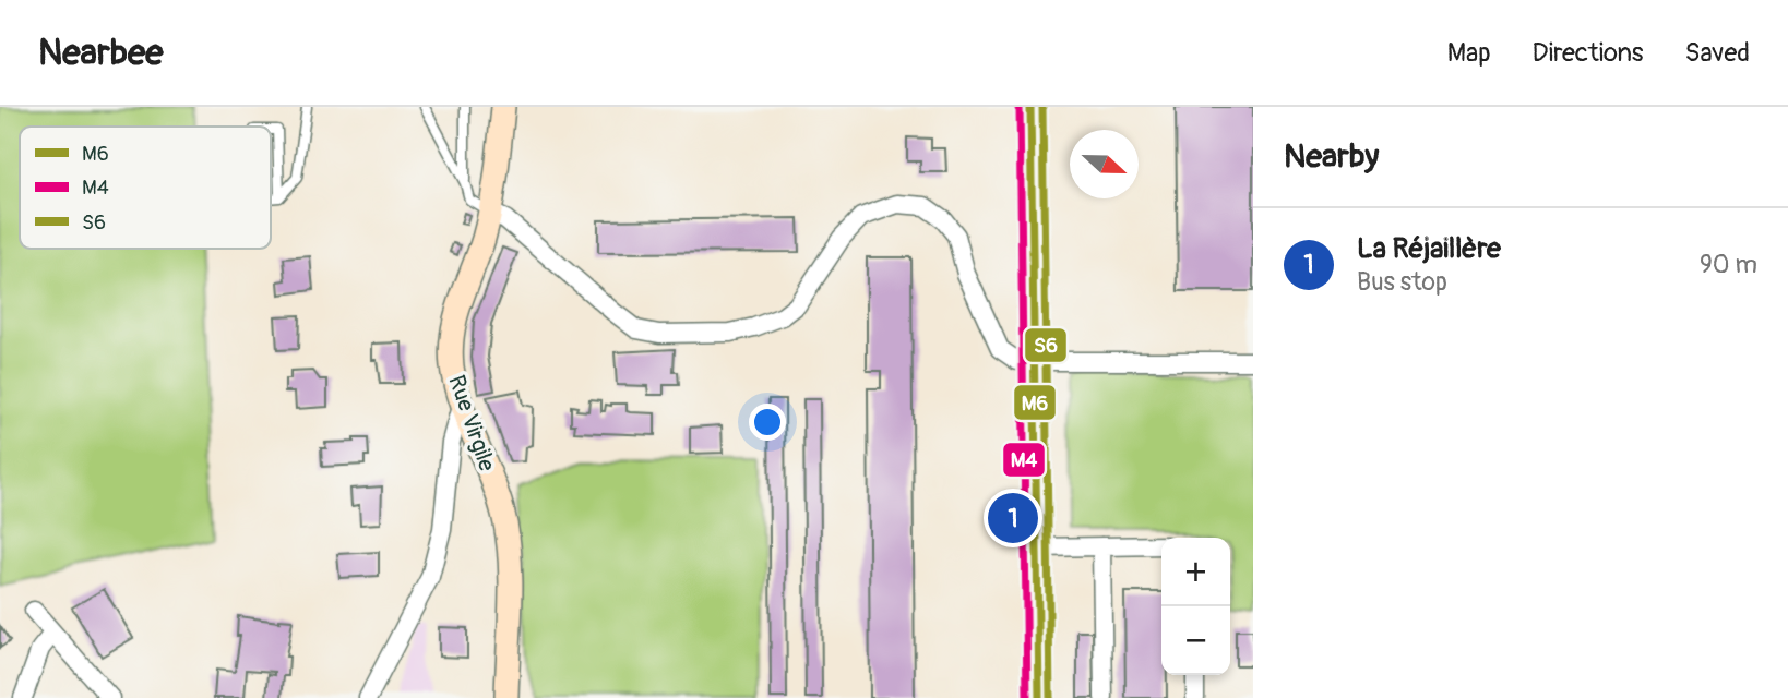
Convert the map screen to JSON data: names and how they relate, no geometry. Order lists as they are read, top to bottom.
{
  "streets": {
    "street": ["Rue Virgile"]
  },
  "lines": ["transit line M6", "transit line M4", "transit line S6"],
  "legend": ["M6", "M4", "S6"],
  "north": "right",
  "page": {
    "header": "Nearbee",
    "nav": ["Map", "Directions", "Saved"],
    "heading": "Nearby",
    "list": [
      {
        "mark": "1",
        "name": "La Réjaillère",
        "note": "Bus stop",
        "value": "90 m"
      }
    ],
    "pins": "1",
    "map_buttons": ["+", "−"]
  }
}
